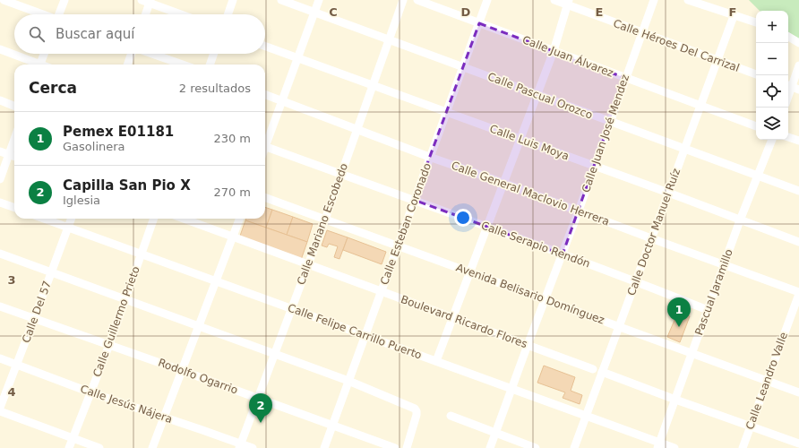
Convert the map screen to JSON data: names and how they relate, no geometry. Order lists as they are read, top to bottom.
{
  "streets": {
    "street": [
      "Calle Héroes Del Carrizal",
      "Calle Juan Álvarez",
      "Calle Pascual Orozco",
      "Calle Juan José Mendez",
      "Calle Luis Moya",
      "Calle General Maclovio Herrera",
      "Calle Mariano Escobedo",
      "Calle Esteban Coronado",
      "Calle Doctor Manuel Ruíz",
      "Calle Serapio Rendón",
      "Pascual Jaramillo",
      "Avenida Belisario Domínguez",
      "Calle Del 57",
      "Calle Guillermo Prieto",
      "Boulevard Ricardo Flores",
      "Calle Felipe Carrillo Puerto",
      "Rodolfo Ogarrio",
      "Calle Leandro Valle",
      "Calle Jesús Nájera"
    ]
  },
  "crossings": [
    ["Calle Héroes Del Carrizal", "Calle Juan José Mendez"],
    ["Calle Héroes Del Carrizal", "Calle Doctor Manuel Ruíz"],
    ["Calle Juan Álvarez", "Calle Juan José Mendez"],
    ["Calle Juan Álvarez", "Calle Esteban Coronado"],
    ["Calle Juan Álvarez", "Calle Doctor Manuel Ruíz"],
    ["Calle Pascual Orozco", "Calle Juan José Mendez"],
    ["Calle Pascual Orozco", "Calle Mariano Escobedo"],
    ["Calle Pascual Orozco", "Calle Esteban Coronado"],
    ["Calle Pascual Orozco", "Calle Doctor Manuel Ruíz"],
    ["Calle Pascual Orozco", "Pascual Jaramillo"],
    ["Calle Juan José Mendez", "Calle Luis Moya"],
    ["Calle Juan José Mendez", "Calle General Maclovio Herrera"],
    ["Calle Juan José Mendez", "Calle Serapio Rendón"],
    ["Calle Juan José Mendez", "Avenida Belisario Domínguez"],
    ["Calle Juan José Mendez", "Boulevard Ricardo Flores"],
    ["Calle Juan José Mendez", "Calle Felipe Carrillo Puerto"],
    ["Calle Luis Moya", "Calle Mariano Escobedo"],
    ["Calle Luis Moya", "Calle Esteban Coronado"],
    ["Calle Luis Moya", "Calle Doctor Manuel Ruíz"],
    ["Calle Luis Moya", "Pascual Jaramillo"],
    ["Calle General Maclovio Herrera", "Calle Mariano Escobedo"],
    ["Calle General Maclovio Herrera", "Calle Esteban Coronado"],
    ["Calle General Maclovio Herrera", "Calle Doctor Manuel Ruíz"],
    ["Calle General Maclovio Herrera", "Pascual Jaramillo"],
    ["Calle General Maclovio Herrera", "Calle Leandro Valle"],
    ["Calle Mariano Escobedo", "Calle Serapio Rendón"],
    ["Calle Mariano Escobedo", "Avenida Belisario Domínguez"],
    ["Calle Mariano Escobedo", "Boulevard Ricardo Flores"],
    ["Calle Mariano Escobedo", "Calle Felipe Carrillo Puerto"],
    ["Calle Mariano Escobedo", "Rodolfo Ogarrio"],
    ["Calle Mariano Escobedo", "Calle Jesús Nájera"],
    ["Calle Esteban Coronado", "Calle Serapio Rendón"],
    ["Calle Esteban Coronado", "Avenida Belisario Domínguez"],
    ["Calle Esteban Coronado", "Boulevard Ricardo Flores"],
    ["Calle Esteban Coronado", "Calle Felipe Carrillo Puerto"],
    ["Calle Esteban Coronado", "Rodolfo Ogarrio"],
    ["Calle Doctor Manuel Ruíz", "Calle Serapio Rendón"],
    ["Calle Doctor Manuel Ruíz", "Avenida Belisario Domínguez"],
    ["Calle Doctor Manuel Ruíz", "Calle Felipe Carrillo Puerto"],
    ["Calle Serapio Rendón", "Pascual Jaramillo"],
    ["Pascual Jaramillo", "Avenida Belisario Domínguez"],
    ["Pascual Jaramillo", "Calle Felipe Carrillo Puerto"],
    ["Avenida Belisario Domínguez", "Calle Leandro Valle"],
    ["Calle Del 57", "Calle Felipe Carrillo Puerto"],
    ["Calle Del 57", "Rodolfo Ogarrio"],
    ["Calle Del 57", "Calle Jesús Nájera"],
    ["Calle Guillermo Prieto", "Calle Felipe Carrillo Puerto"],
    ["Calle Guillermo Prieto", "Rodolfo Ogarrio"],
    ["Calle Guillermo Prieto", "Calle Jesús Nájera"]
  ],
  "page": {
    "map_buttons": ["+", "−"],
    "search": "Buscar aquí",
    "heading": ["Cerca", "2 resultados"],
    "list": [
      {
        "mark": "1",
        "name": "Pemex E01181",
        "note": "Gasolinera",
        "value": "230 m"
      },
      {
        "mark": "2",
        "name": "Capilla San Pio X",
        "note": "Iglesia",
        "value": "270 m"
      }
    ],
    "pins": ["1", "2"]
  },
  "grid": {
    "columns": [
      "C",
      "D",
      "E",
      "F"
    ],
    "rows": ["3", "4"]
  }
}
